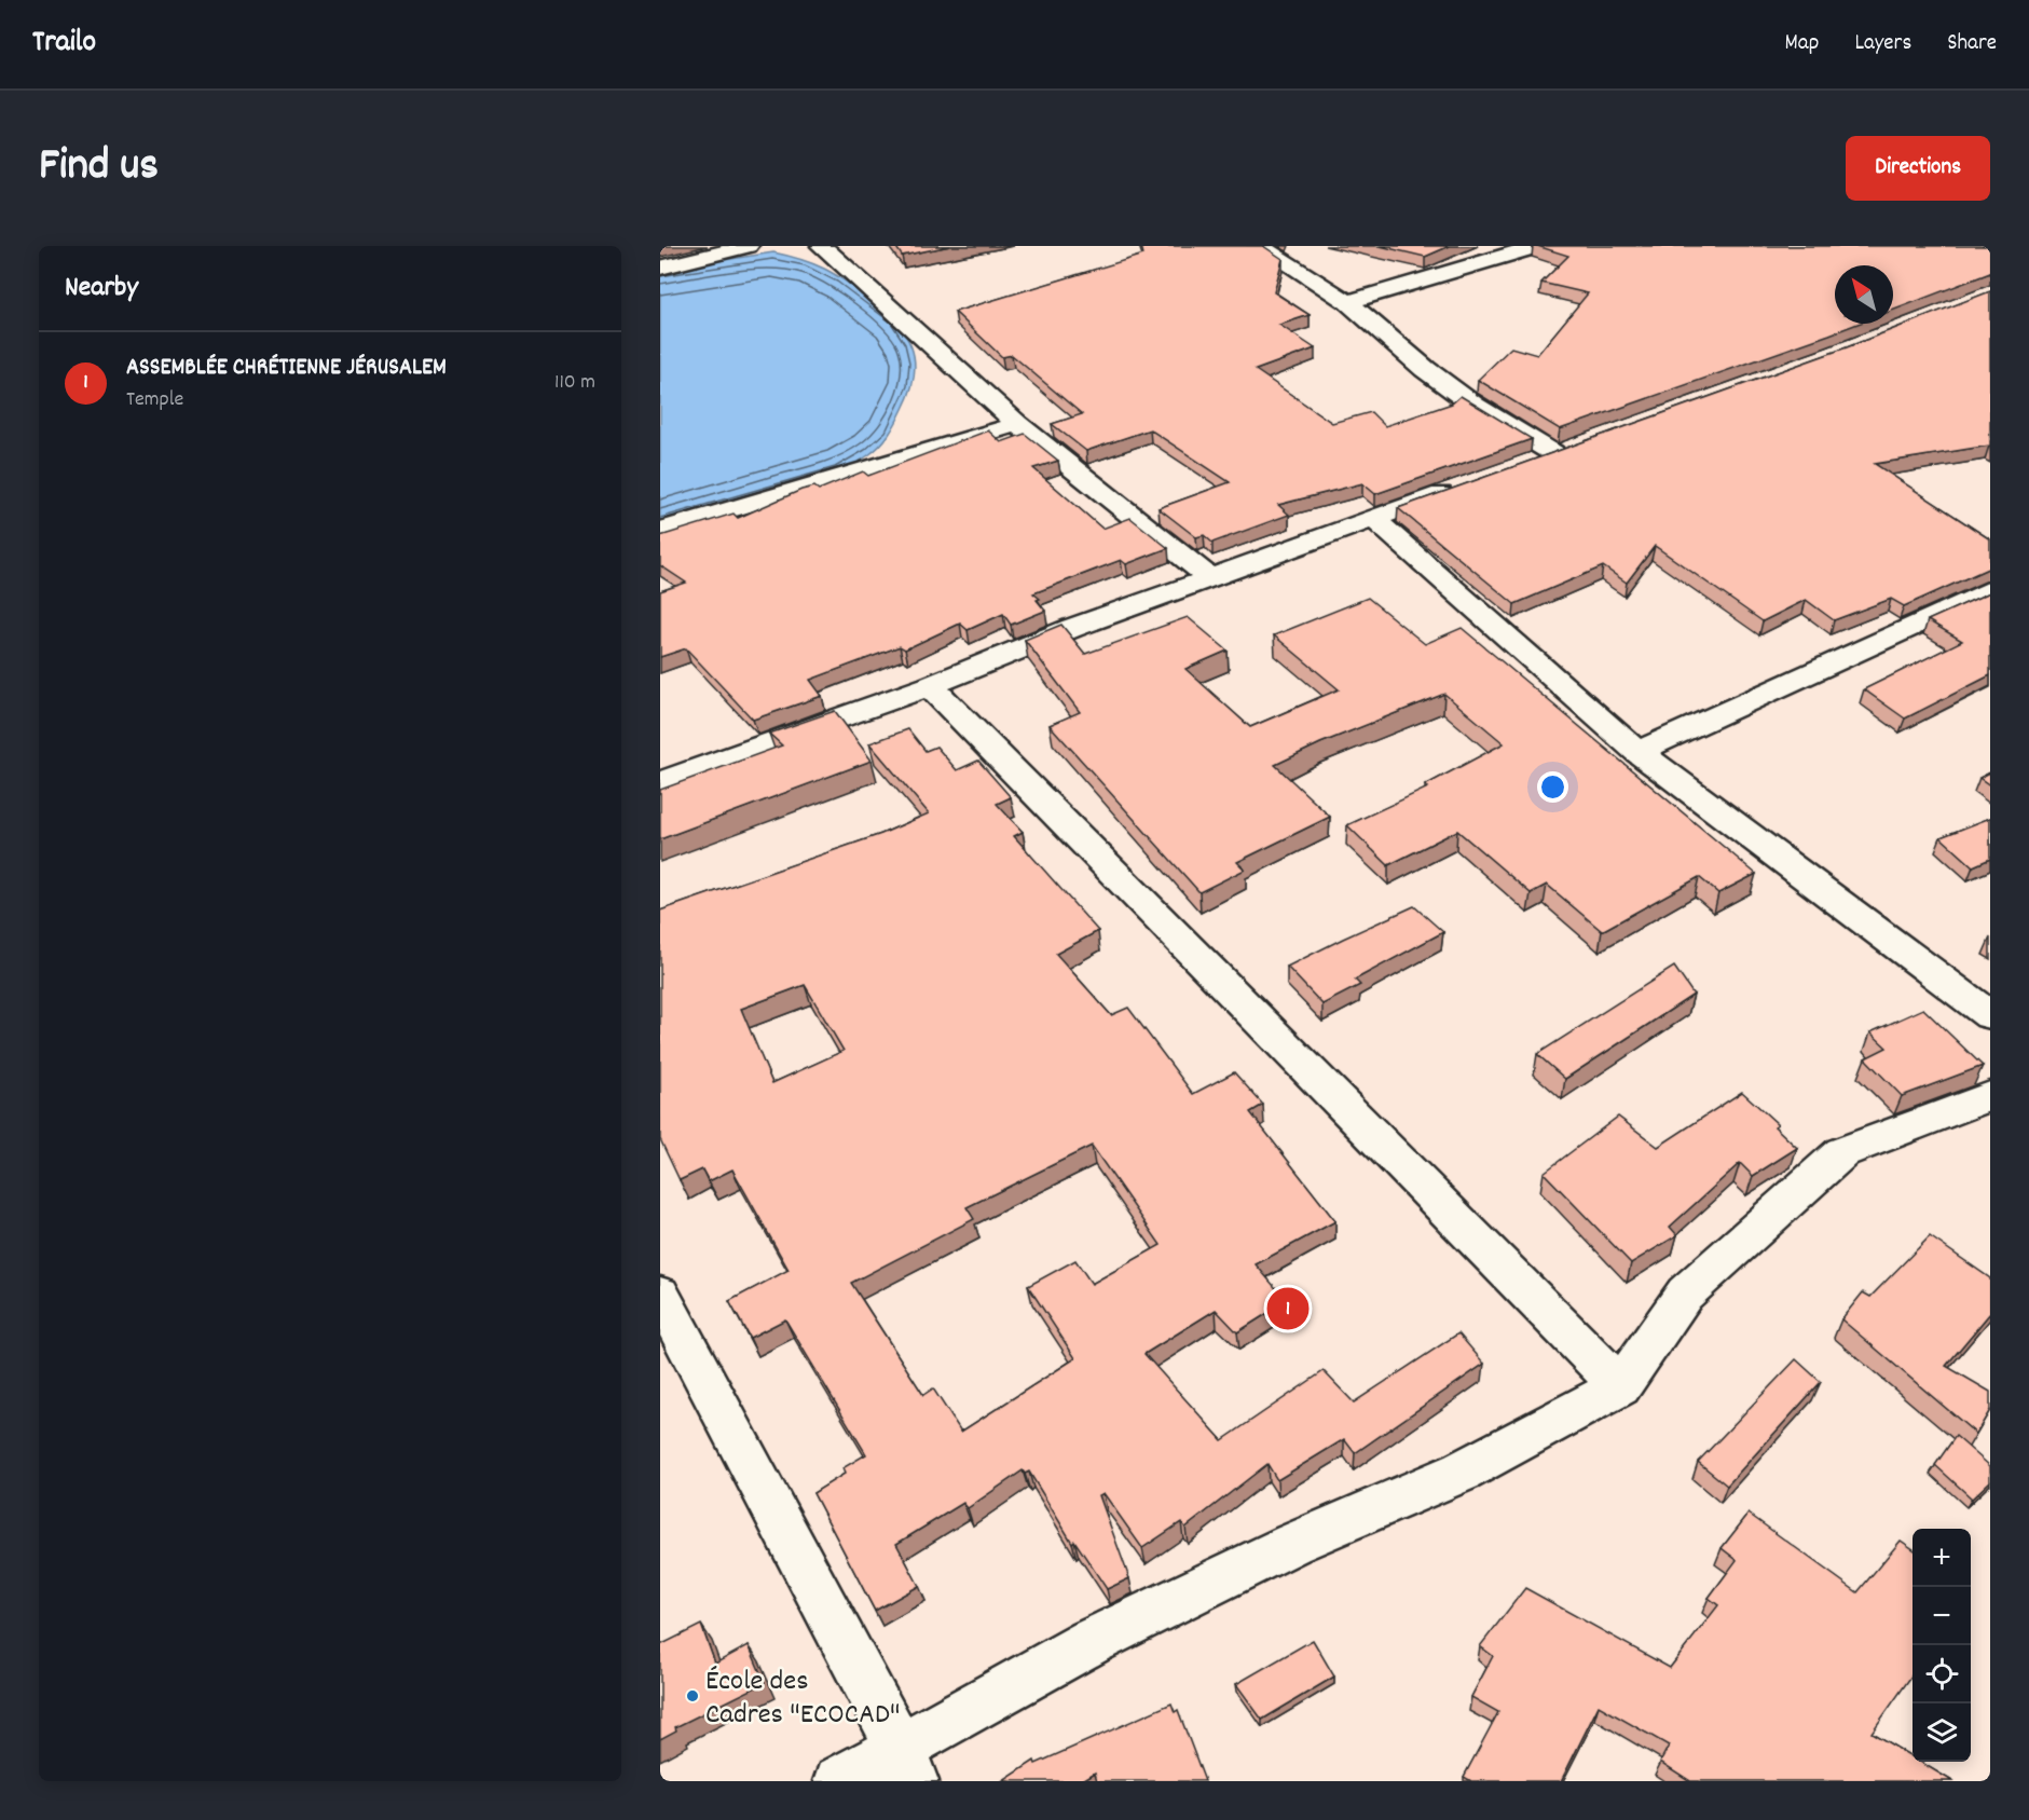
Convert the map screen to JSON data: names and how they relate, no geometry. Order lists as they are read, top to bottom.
{
  "places": ["École des Cadres \"ECOCAD\""],
  "north": "top left",
  "page": {
    "header": "Trailo",
    "nav": ["Map", "Layers", "Share"],
    "title": "Find us",
    "buttons": "Directions",
    "heading": "Nearby",
    "list": [
      {
        "mark": "1",
        "name": "ASSEMBLÉE CHRÉTIENNE JÉRUSALEM",
        "note": "Temple",
        "value": "110 m"
      }
    ],
    "pins": "1",
    "map_buttons": ["+", "−"]
  }
}
